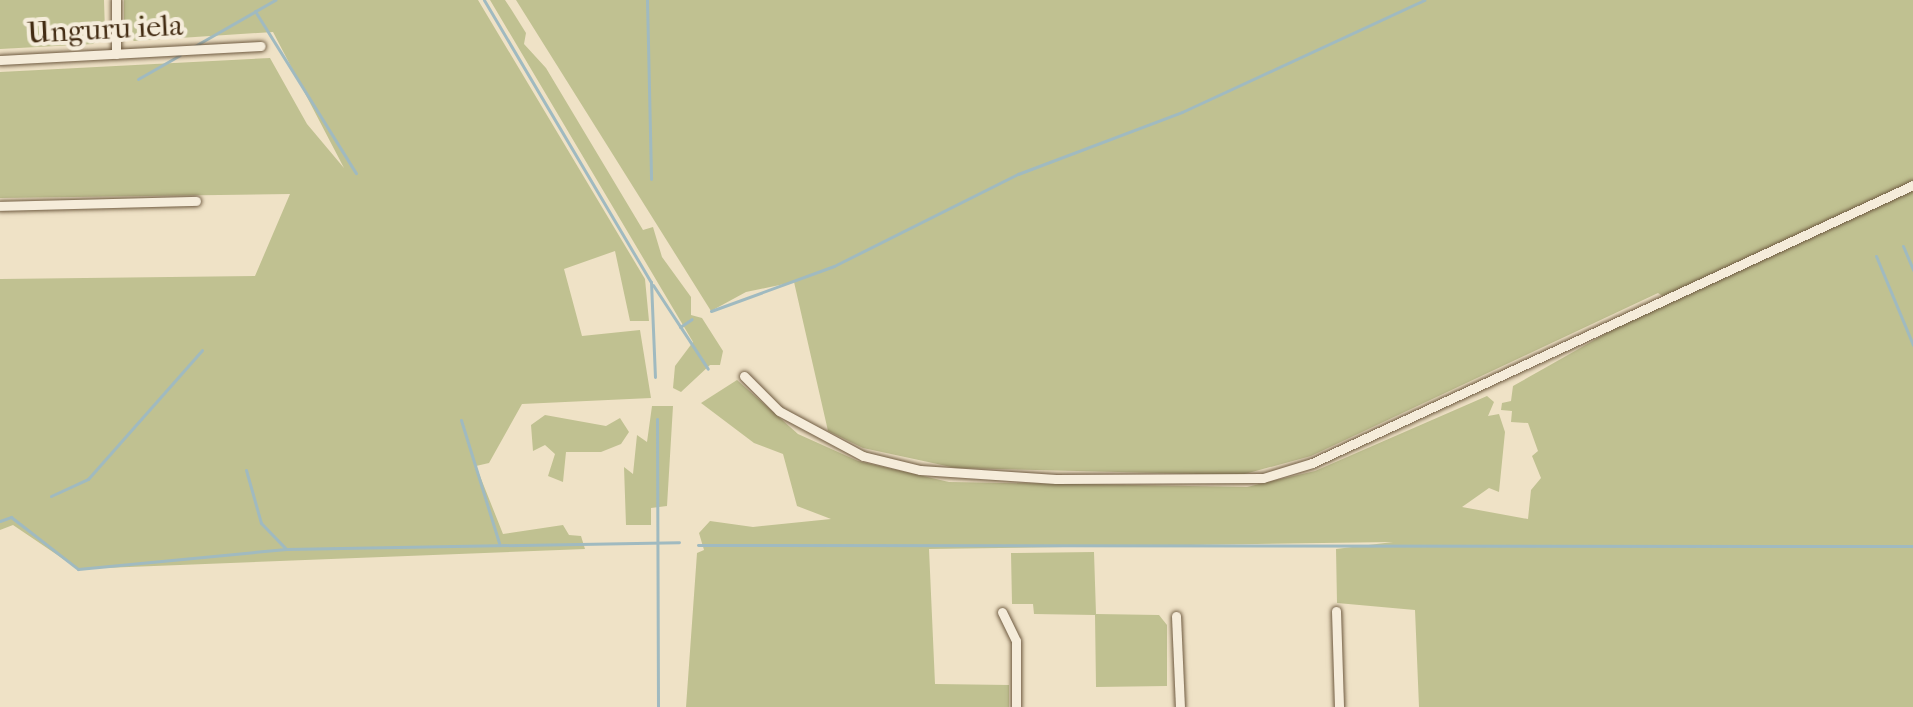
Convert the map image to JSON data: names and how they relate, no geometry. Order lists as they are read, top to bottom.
{
  "streets": {
    "street": ["Unguru iela"]
  }
}
